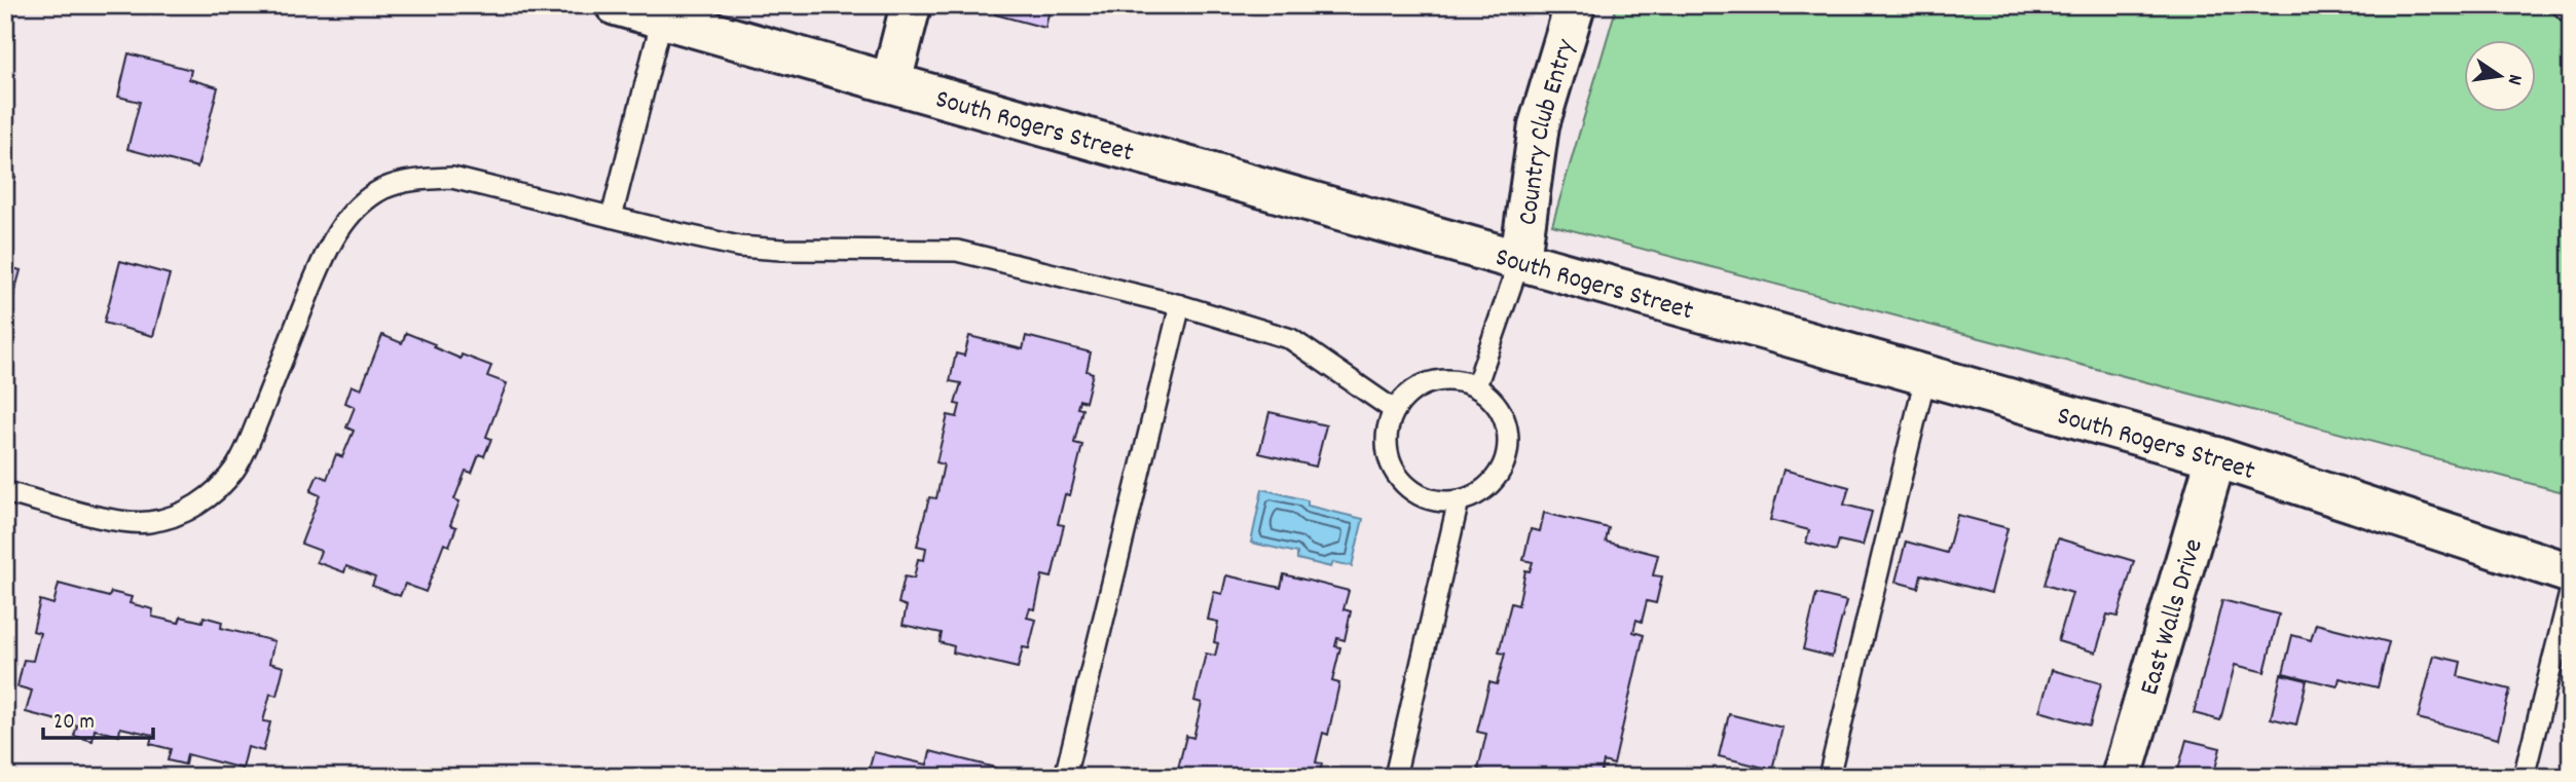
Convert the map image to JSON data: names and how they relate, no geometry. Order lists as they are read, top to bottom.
{
  "streets": {
    "street": ["South Rogers Street", "Country Club Entry", "East Walls Drive"]
  },
  "crossings": [
    ["South Rogers Street", "Country Club Entry"],
    ["South Rogers Street", "East Walls Drive"]
  ],
  "scale_bar": "20 m",
  "north": "right"
}
